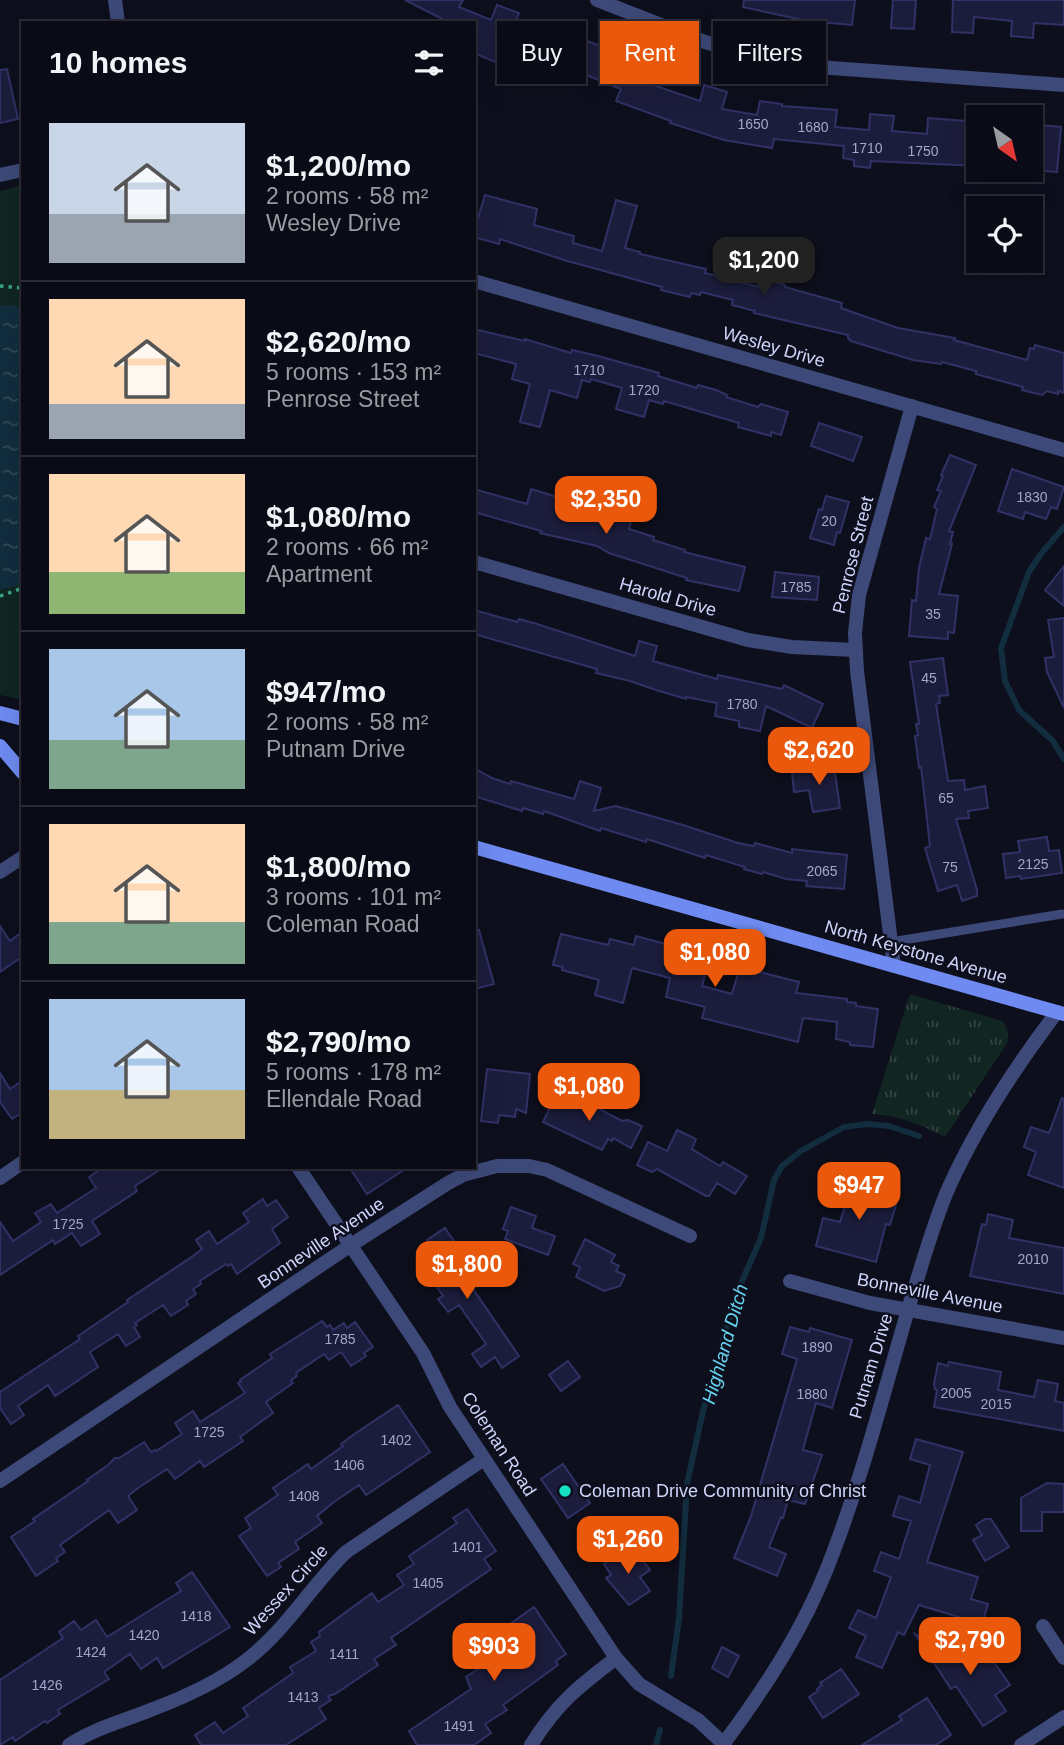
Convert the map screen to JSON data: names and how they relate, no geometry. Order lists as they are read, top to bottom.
{
  "streets": {
    "street": [
      "Wesley Drive",
      "Penrose Street",
      "Harold Drive",
      "North Keystone Avenue",
      "Bonneville Avenue",
      "Putnam Drive",
      "Coleman Road",
      "Wessex Circle"
    ]
  },
  "crossings": [
    ["Wesley Drive", "Penrose Street"],
    ["Penrose Street", "Harold Drive"],
    ["Penrose Street", "North Keystone Avenue"],
    ["North Keystone Avenue", "Putnam Drive"],
    ["Bonneville Avenue", "Putnam Drive"],
    ["Bonneville Avenue", "Coleman Road"],
    ["Putnam Drive", "Coleman Road"],
    ["Coleman Road", "Wessex Circle"]
  ],
  "water": ["Highland Ditch"],
  "places": ["Coleman Drive Community of Christ"],
  "house_numbers": [
    "1650",
    "1680",
    "1710",
    "1750",
    "1710",
    "1720",
    "1830",
    "20",
    "1785",
    "35",
    "45",
    "1780",
    "65",
    "2125",
    "75",
    "2065",
    "1725",
    "2010",
    "1785",
    "1890",
    "2005",
    "1880",
    "2015",
    "1725",
    "1402",
    "1406",
    "1408",
    "1401",
    "1405",
    "1418",
    "1420",
    "1424",
    "1411",
    "1426",
    "1413",
    "1491"
  ],
  "north": "bottom right",
  "page": {
    "chip": ["Buy", "Rent", "Filters"],
    "heading": "10 homes",
    "list": [
      {
        "name": "$1,200/mo",
        "note": "2 rooms · 58 m² · Wesley Drive"
      },
      {
        "name": "$2,620/mo",
        "note": "5 rooms · 153 m² · Penrose Street"
      },
      {
        "name": "$1,080/mo",
        "note": "2 rooms · 66 m² · Apartment"
      },
      {
        "name": "$947/mo",
        "note": "2 rooms · 58 m² · Putnam Drive"
      },
      {
        "name": "$1,800/mo",
        "note": "3 rooms · 101 m² · Coleman Road"
      },
      {
        "name": "$2,790/mo",
        "note": "5 rooms · 178 m² · Ellendale Road"
      }
    ],
    "price": [
      "$1,200",
      "$2,350",
      "$2,620",
      "$1,080",
      "$1,080",
      "$947",
      "$1,800",
      "$1,260",
      "$2,790",
      "$903"
    ]
  }
}
